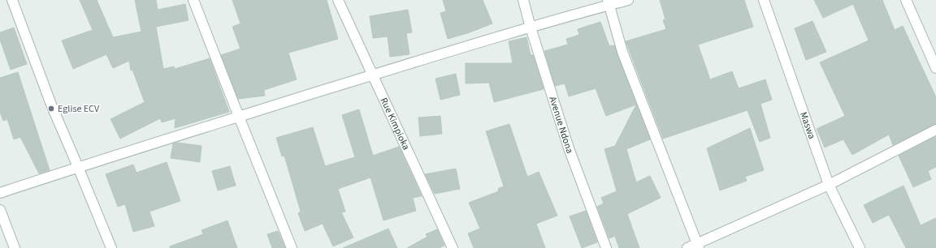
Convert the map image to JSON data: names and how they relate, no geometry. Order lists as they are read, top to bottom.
{
  "streets": {
    "street": ["Rue Kimpioka", "Avenue Ndona", "Maswa"]
  },
  "places": ["Eglise ECV"]
}
